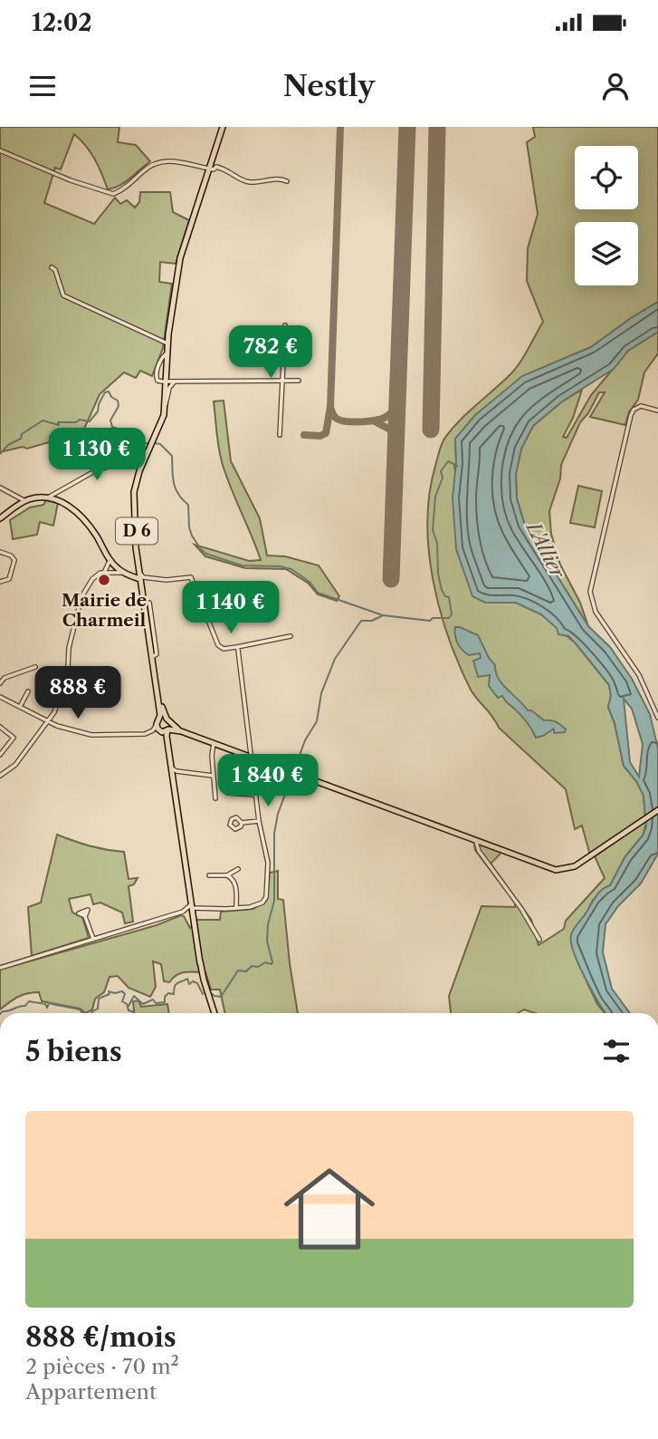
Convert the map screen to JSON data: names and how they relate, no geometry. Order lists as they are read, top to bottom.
{
  "streets": {
    "main road": ["D 6"]
  },
  "water": ["L'Allier"],
  "places": ["Mairie de Charmeil"],
  "page": {
    "status": "12:02",
    "header": "Nestly",
    "price": [
      "782 €",
      "1 130 €",
      "1 140 €",
      "888 €",
      "1 840 €"
    ],
    "heading": "5 biens",
    "list": [
      {
        "name": "888 €/mois",
        "note": "2 pièces · 70 m² · Appartement"
      }
    ]
  }
}
